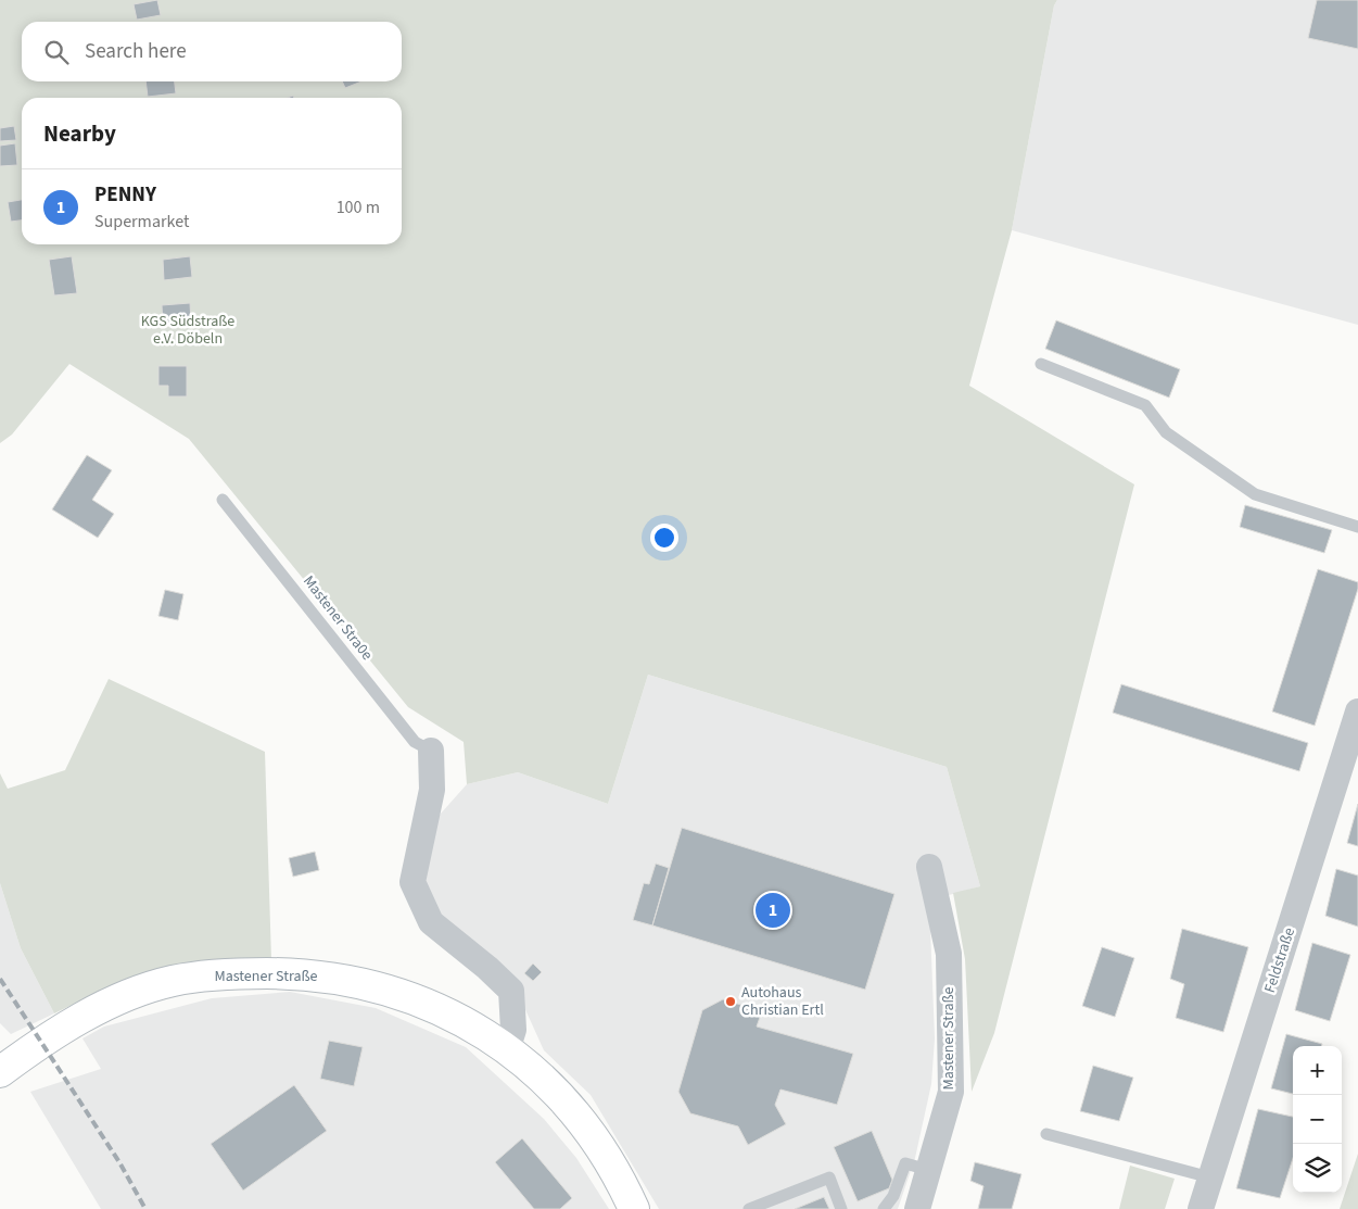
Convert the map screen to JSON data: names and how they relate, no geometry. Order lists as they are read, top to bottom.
{
  "streets": {
    "main road": ["Mastener Straße"],
    "street": ["Feldstraße"],
    "lane": ["Mastener Stra0e"]
  },
  "parks": ["KGS Südstraße e.V. Döbeln"],
  "places": ["Autohaus Christian Ertl"],
  "page": {
    "search": "Search here",
    "heading": "Nearby",
    "list": [
      {
        "mark": "1",
        "name": "PENNY",
        "note": "Supermarket",
        "value": "100 m"
      }
    ],
    "pins": "1",
    "map_buttons": ["+", "−"]
  }
}
